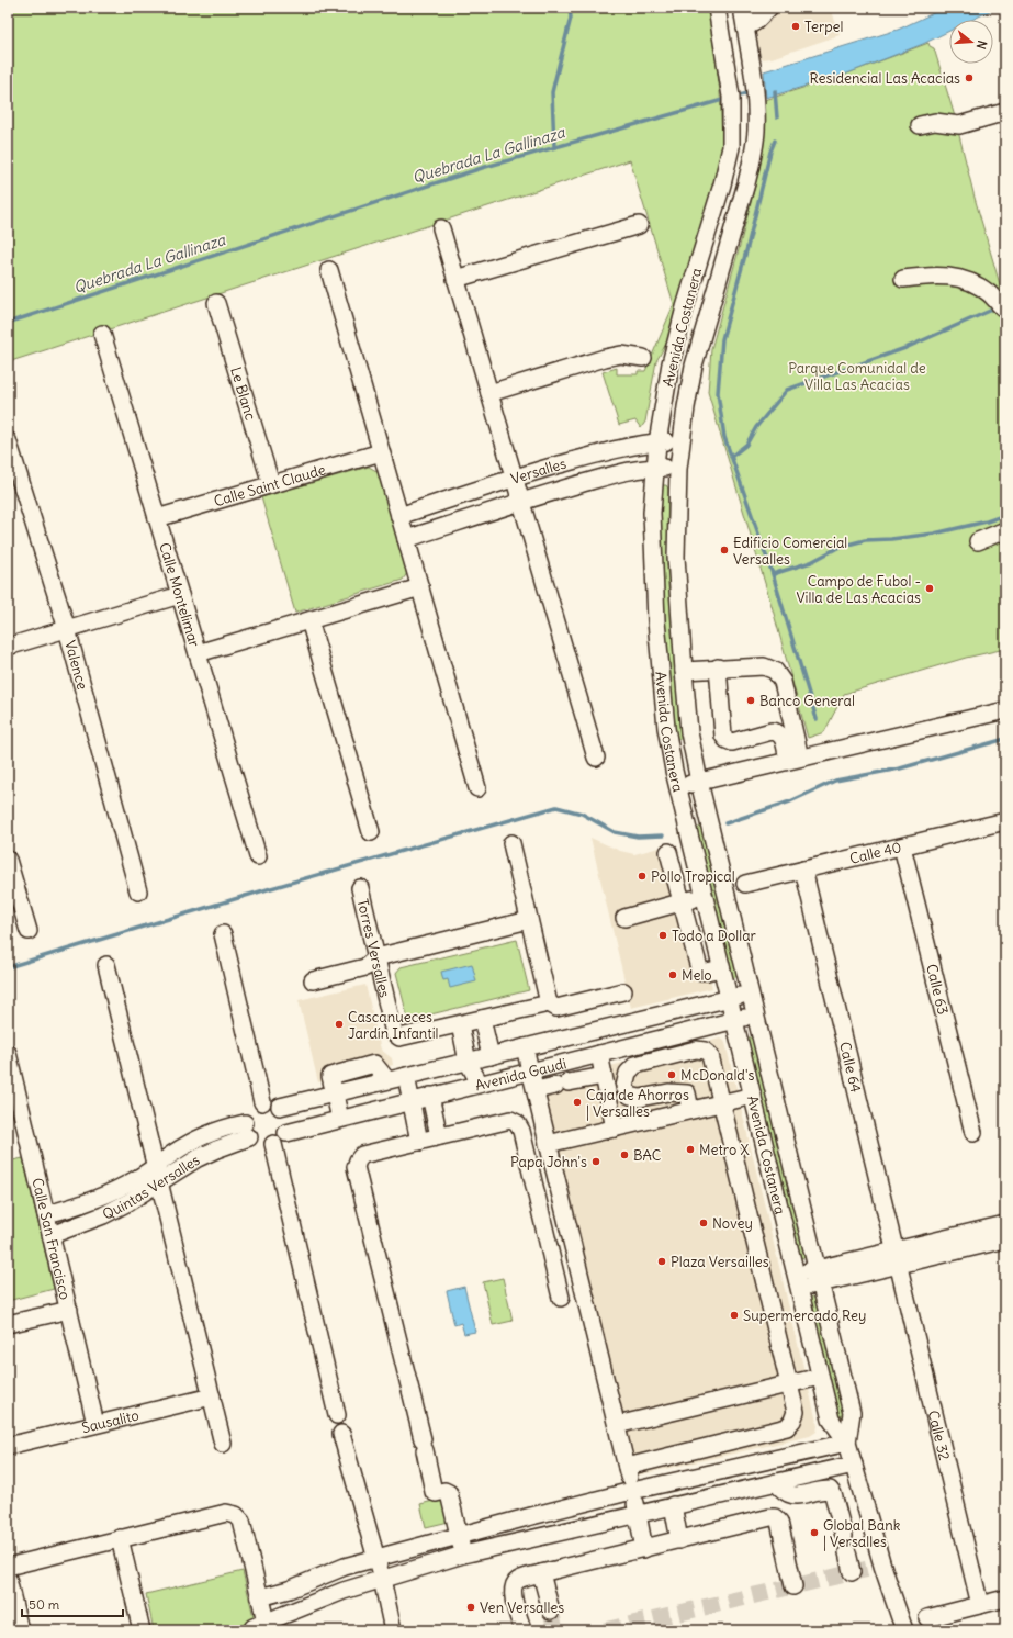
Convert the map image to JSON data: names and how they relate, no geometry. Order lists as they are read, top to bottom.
{
  "streets": {
    "street": [
      "Avenida Costanera",
      "Le Blanc",
      "Versalles",
      "Calle Saint Claude",
      "Calle Montelimar",
      "Valence",
      "Calle 40",
      "Torres Versalles",
      "Calle 63",
      "Calle 64",
      "Avenida Gaudi",
      "Quintas Versalles",
      "Calle San Francisco",
      "Sausalito",
      "Calle 32"
    ]
  },
  "crossings": [
    ["Avenida Costanera", "Versalles"],
    ["Avenida Costanera", "Avenida Gaudi"],
    ["Le Blanc", "Calle Saint Claude"],
    ["Calle Saint Claude", "Calle Montelimar"],
    ["Calle 40", "Calle 63"],
    ["Calle 40", "Calle 64"],
    ["Calle 64", "Calle 32"],
    ["Avenida Gaudi", "Quintas Versalles"],
    ["Quintas Versalles", "Calle San Francisco"],
    ["Calle San Francisco", "Sausalito"]
  ],
  "water": ["Quebrada La Gallinaza"],
  "parks": ["Parque Comunidal de Villa Las Acacias"],
  "places": [
    "Terpel",
    "Residencial Las Acacias",
    "Edificio Comercial Versalles",
    "Campo de Fubol - Villa de Las Acacias",
    "Banco General",
    "Pollo Tropical",
    "Todo a Dollar",
    "Melo",
    "Cascanueces Jardín Infantil",
    "McDonald's",
    "Caja de Ahorros | Versalles",
    "Metro X",
    "BAC",
    "Papa John's",
    "Novey",
    "Plaza Versailles",
    "Supermercado Rey",
    "Global Bank | Versalles",
    "Ven Versalles"
  ],
  "scale_bar": "50 m",
  "north": "right"
}
